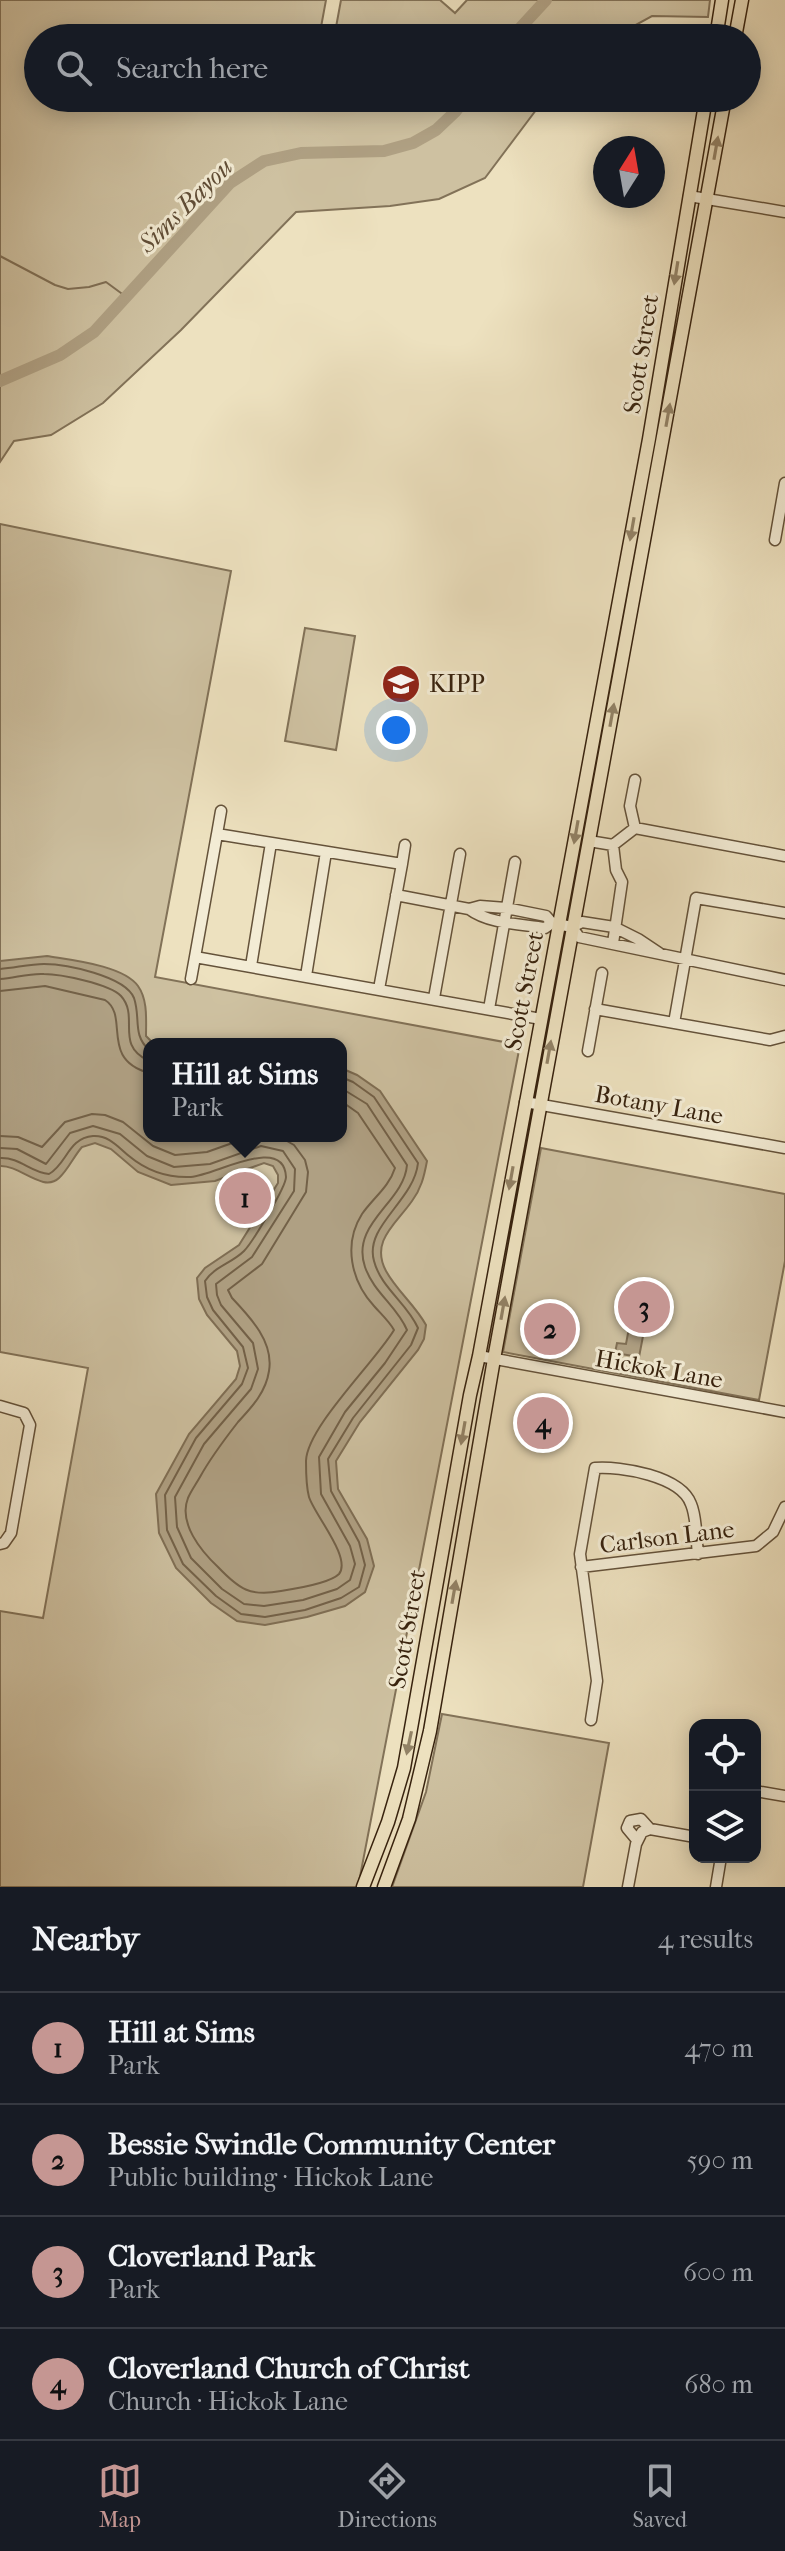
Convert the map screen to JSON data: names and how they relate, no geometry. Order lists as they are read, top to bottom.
{
  "streets": {
    "main road": ["Scott Street"],
    "street": ["Botany Lane", "Hickok Lane", "Carlson Lane"]
  },
  "crossings": [
    ["Scott Street", "Botany Lane"],
    ["Scott Street", "Hickok Lane"]
  ],
  "water": ["Sims Bayou"],
  "places": {
    "school or university": ["KIPP"]
  },
  "north": "top",
  "page": {
    "search": "Search here",
    "popup": ["Hill at Sims", "Park"],
    "pins": [
      "1",
      "3",
      "2",
      "4"
    ],
    "heading": ["Nearby", "4 results"],
    "list": [
      {
        "mark": "1",
        "name": "Hill at Sims",
        "note": "Park",
        "value": "470 m"
      },
      {
        "mark": "2",
        "name": "Bessie Swindle Community Center",
        "note": "Public building · Hickok Lane",
        "value": "590 m"
      },
      {
        "mark": "3",
        "name": "Cloverland Park",
        "note": "Park",
        "value": "600 m"
      },
      {
        "mark": "4",
        "name": "Cloverland Church of Christ",
        "note": "Church · Hickok Lane",
        "value": "680 m"
      }
    ],
    "nav": ["Map", "Directions", "Saved"]
  }
}
